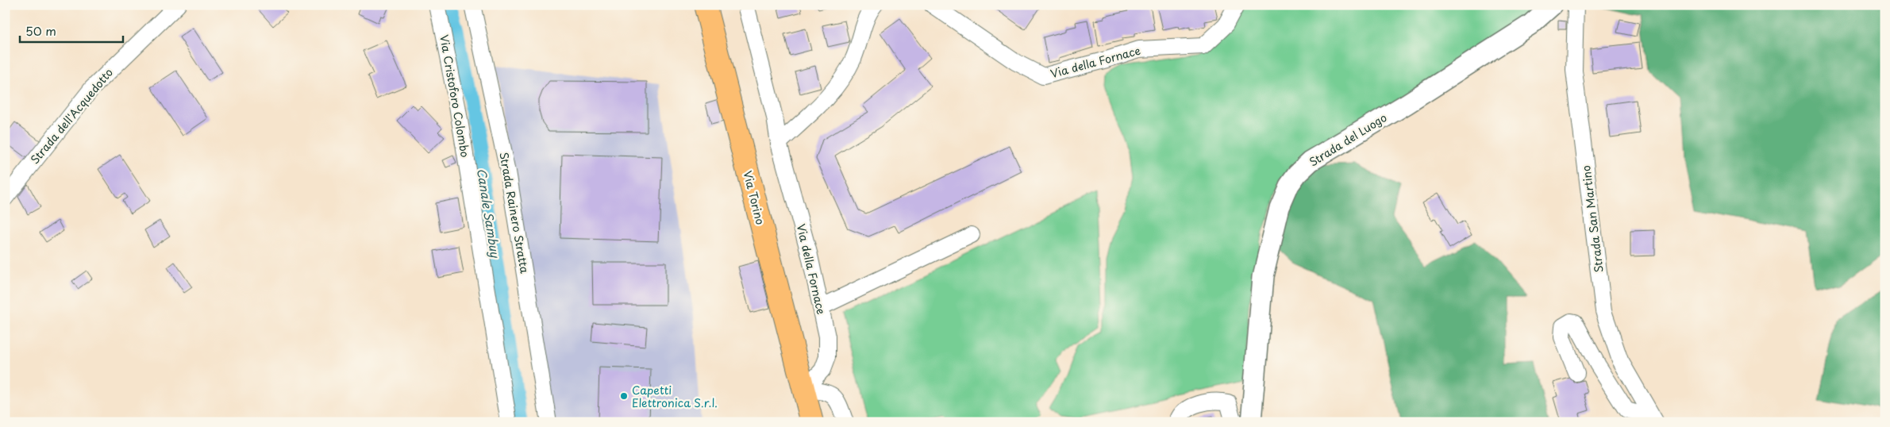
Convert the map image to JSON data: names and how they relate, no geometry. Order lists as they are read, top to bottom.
{
  "streets": {
    "main road": ["Via Torino"],
    "street": [
      "Via della Fornace",
      "Via Cristoforo Colombo",
      "Strada dell'Acquedotto",
      "Strada del Luogo",
      "Strada Rainero Stratta",
      "Strada San Martino"
    ]
  },
  "crossings": [
    ["Via della Fornace", "Via Torino"]
  ],
  "water": ["Canale Sambuy"],
  "places": ["Capetti Elettronica S.r.l."],
  "scale_bar": "50 m"
}
